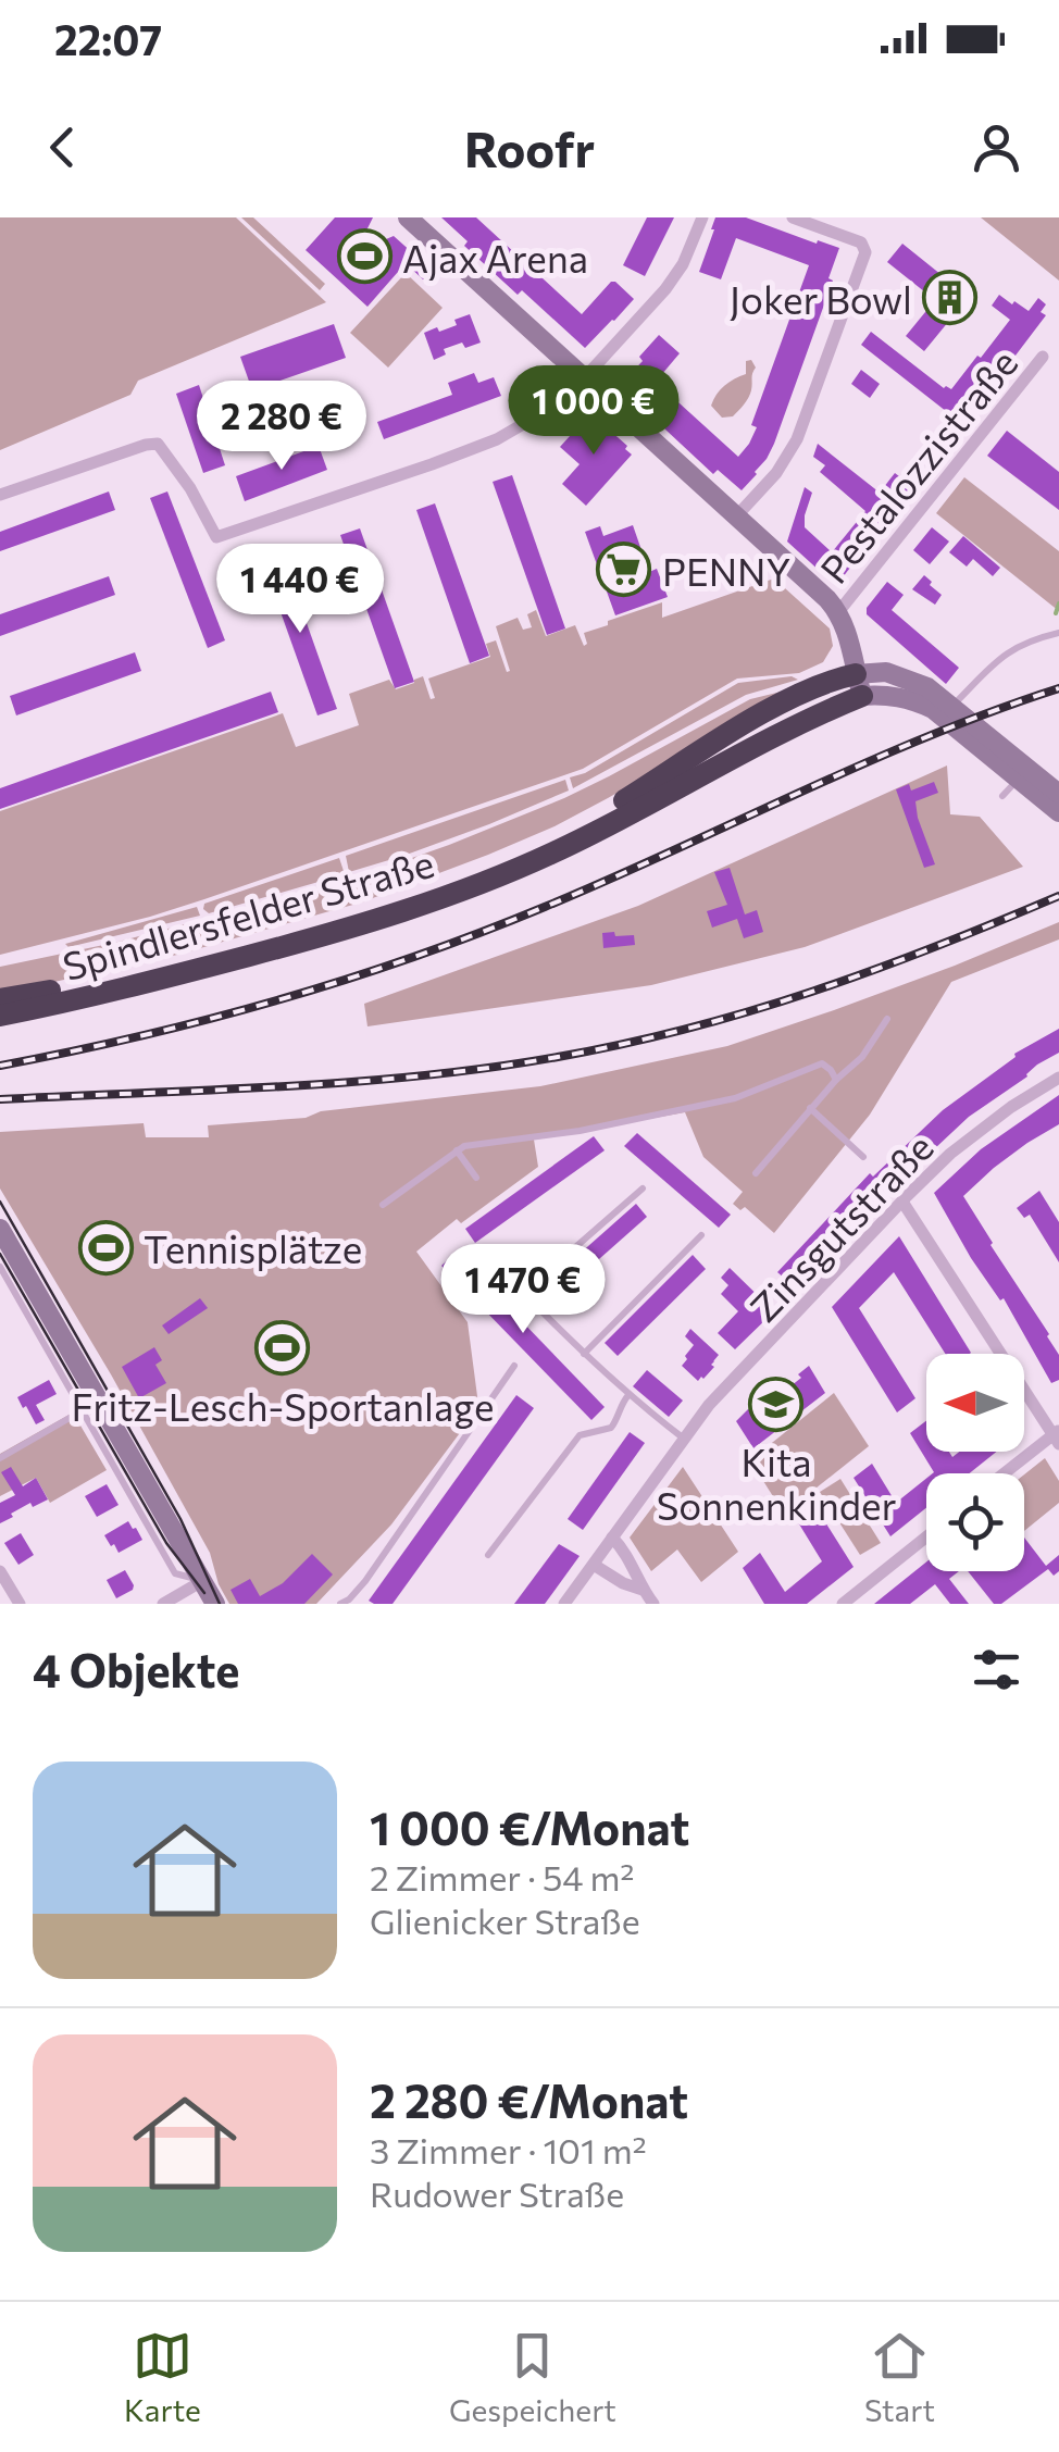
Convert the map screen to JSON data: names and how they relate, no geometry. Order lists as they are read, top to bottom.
{
  "streets": {
    "highway": ["Spindlersfelder Straße"],
    "street": ["Pestalozzistraße", "Zinsgutstraße"]
  },
  "places": {
    "sports": ["Ajax Arena", "Tennisplätze", "Fritz-Lesch-Sportanlage"],
    "building": ["Joker Bowl"],
    "supermarket": ["PENNY"],
    "school or university": ["Kita Sonnenkinder"]
  },
  "north": "left",
  "page": {
    "status": "22:07",
    "header": "Roofr",
    "price": [
      "1 000 €",
      "2 280 €",
      "1 440 €",
      "1 470 €"
    ],
    "heading": "4 Objekte",
    "list": [
      {
        "name": "1 000 €/Monat",
        "note": "2 Zimmer · 54 m² · Glienicker Straße"
      },
      {
        "name": "2 280 €/Monat",
        "note": "3 Zimmer · 101 m² · Rudower Straße"
      }
    ],
    "tabs": ["Karte", "Gespeichert", "Start"]
  }
}
